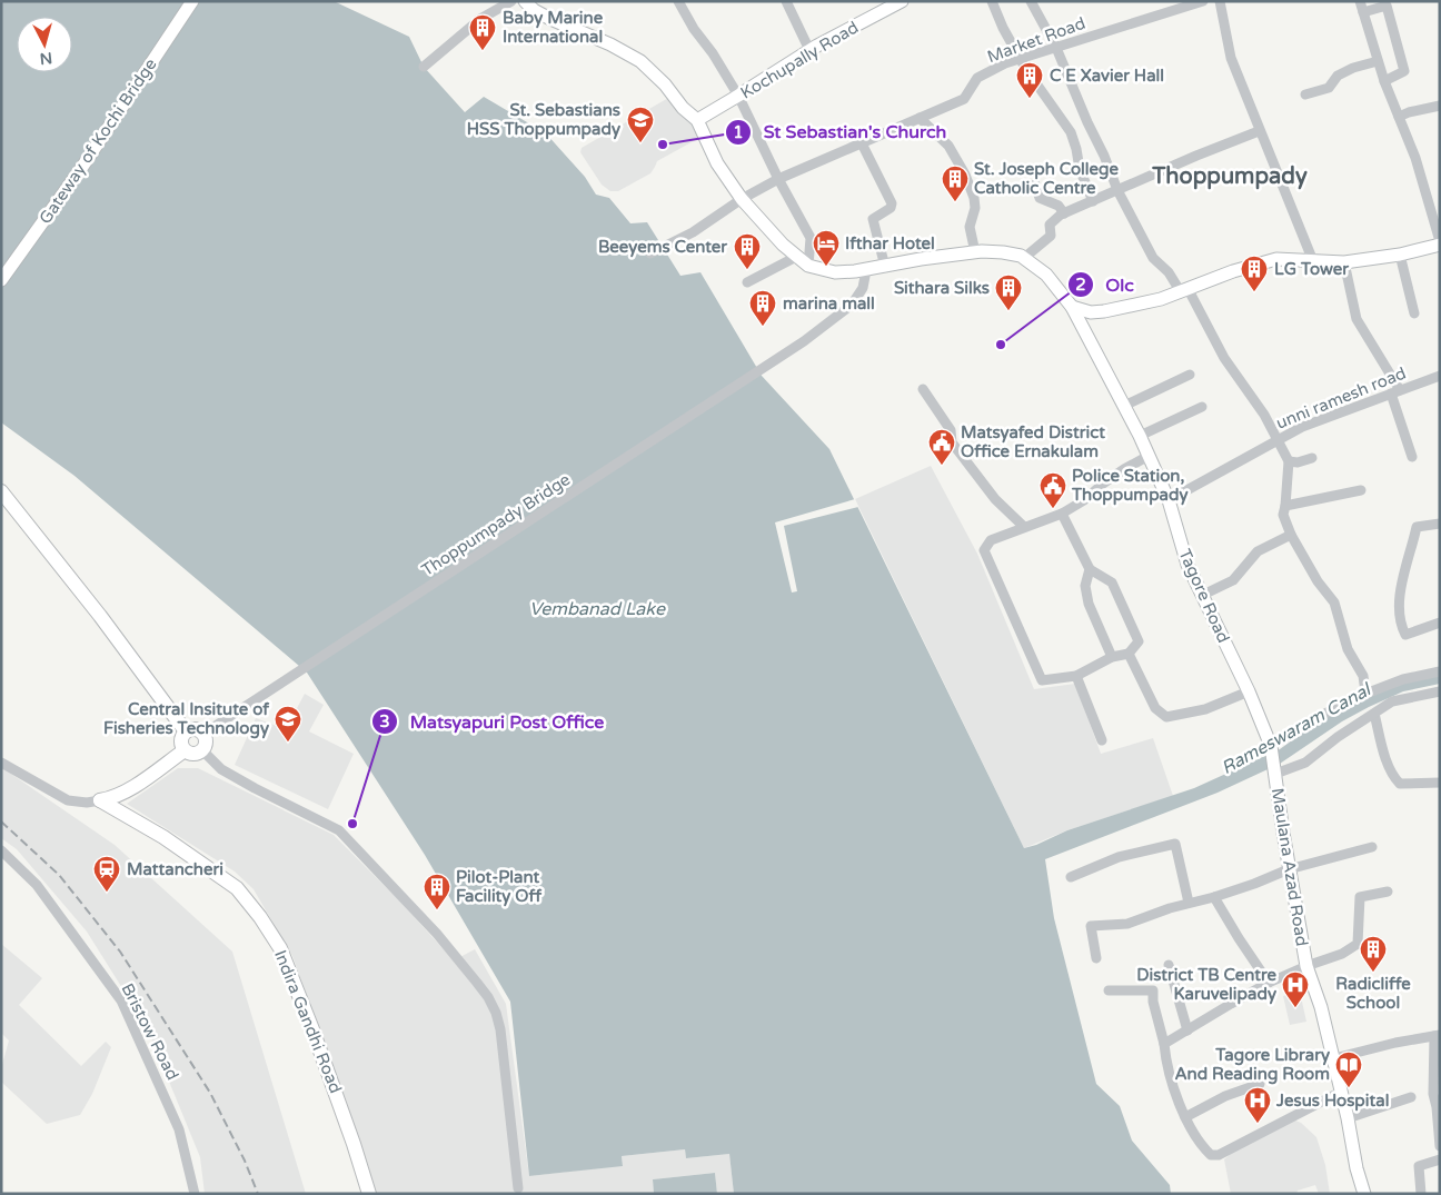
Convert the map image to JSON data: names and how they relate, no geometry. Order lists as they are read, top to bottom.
{
  "streets": {
    "highway": ["Indira Gandhi Road"],
    "main road": [
      "Kochupally Road",
      "Gateway of Kochi Bridge",
      "Tagore Road",
      "Maulana Azad Road"
    ],
    "street": [
      "Market Road",
      "unni ramesh road",
      "Thoppumpady Bridge",
      "Bristow Road"
    ]
  },
  "crossings": [
    ["unni ramesh road", "Tagore Road"],
    ["Tagore Road", "Maulana Azad Road"]
  ],
  "districts": ["Thoppumpady"],
  "water": ["Vembanad Lake", "Rameswaram Canal"],
  "places": {
    "building": [
      "Baby Marine International",
      "C E Xavier Hall",
      "St. Joseph College Catholic Centre",
      "Beeyems Center",
      "LG Tower",
      "Sithara Silks",
      "marina mall",
      "Pilot-Plant Facility Off",
      "Radicliffe School"
    ],
    "school or university": ["St. Sebastians HSS Thoppumpady", "Central Insitute of Fisheries Technology"],
    "other": ["St Sebastian's Church", "Olc", "Matsyapuri Post Office"],
    "hotel": ["Ifthar Hotel"],
    "public building": ["Matsyafed District Office Ernakulam", "Police Station, Thoppumpady"],
    "station": ["Mattancheri"],
    "hospital": ["District TB Centre Karuvelipady", "Jesus Hospital"],
    "library": ["Tagore Library And Reading Room"]
  },
  "north": "bottom"
}
